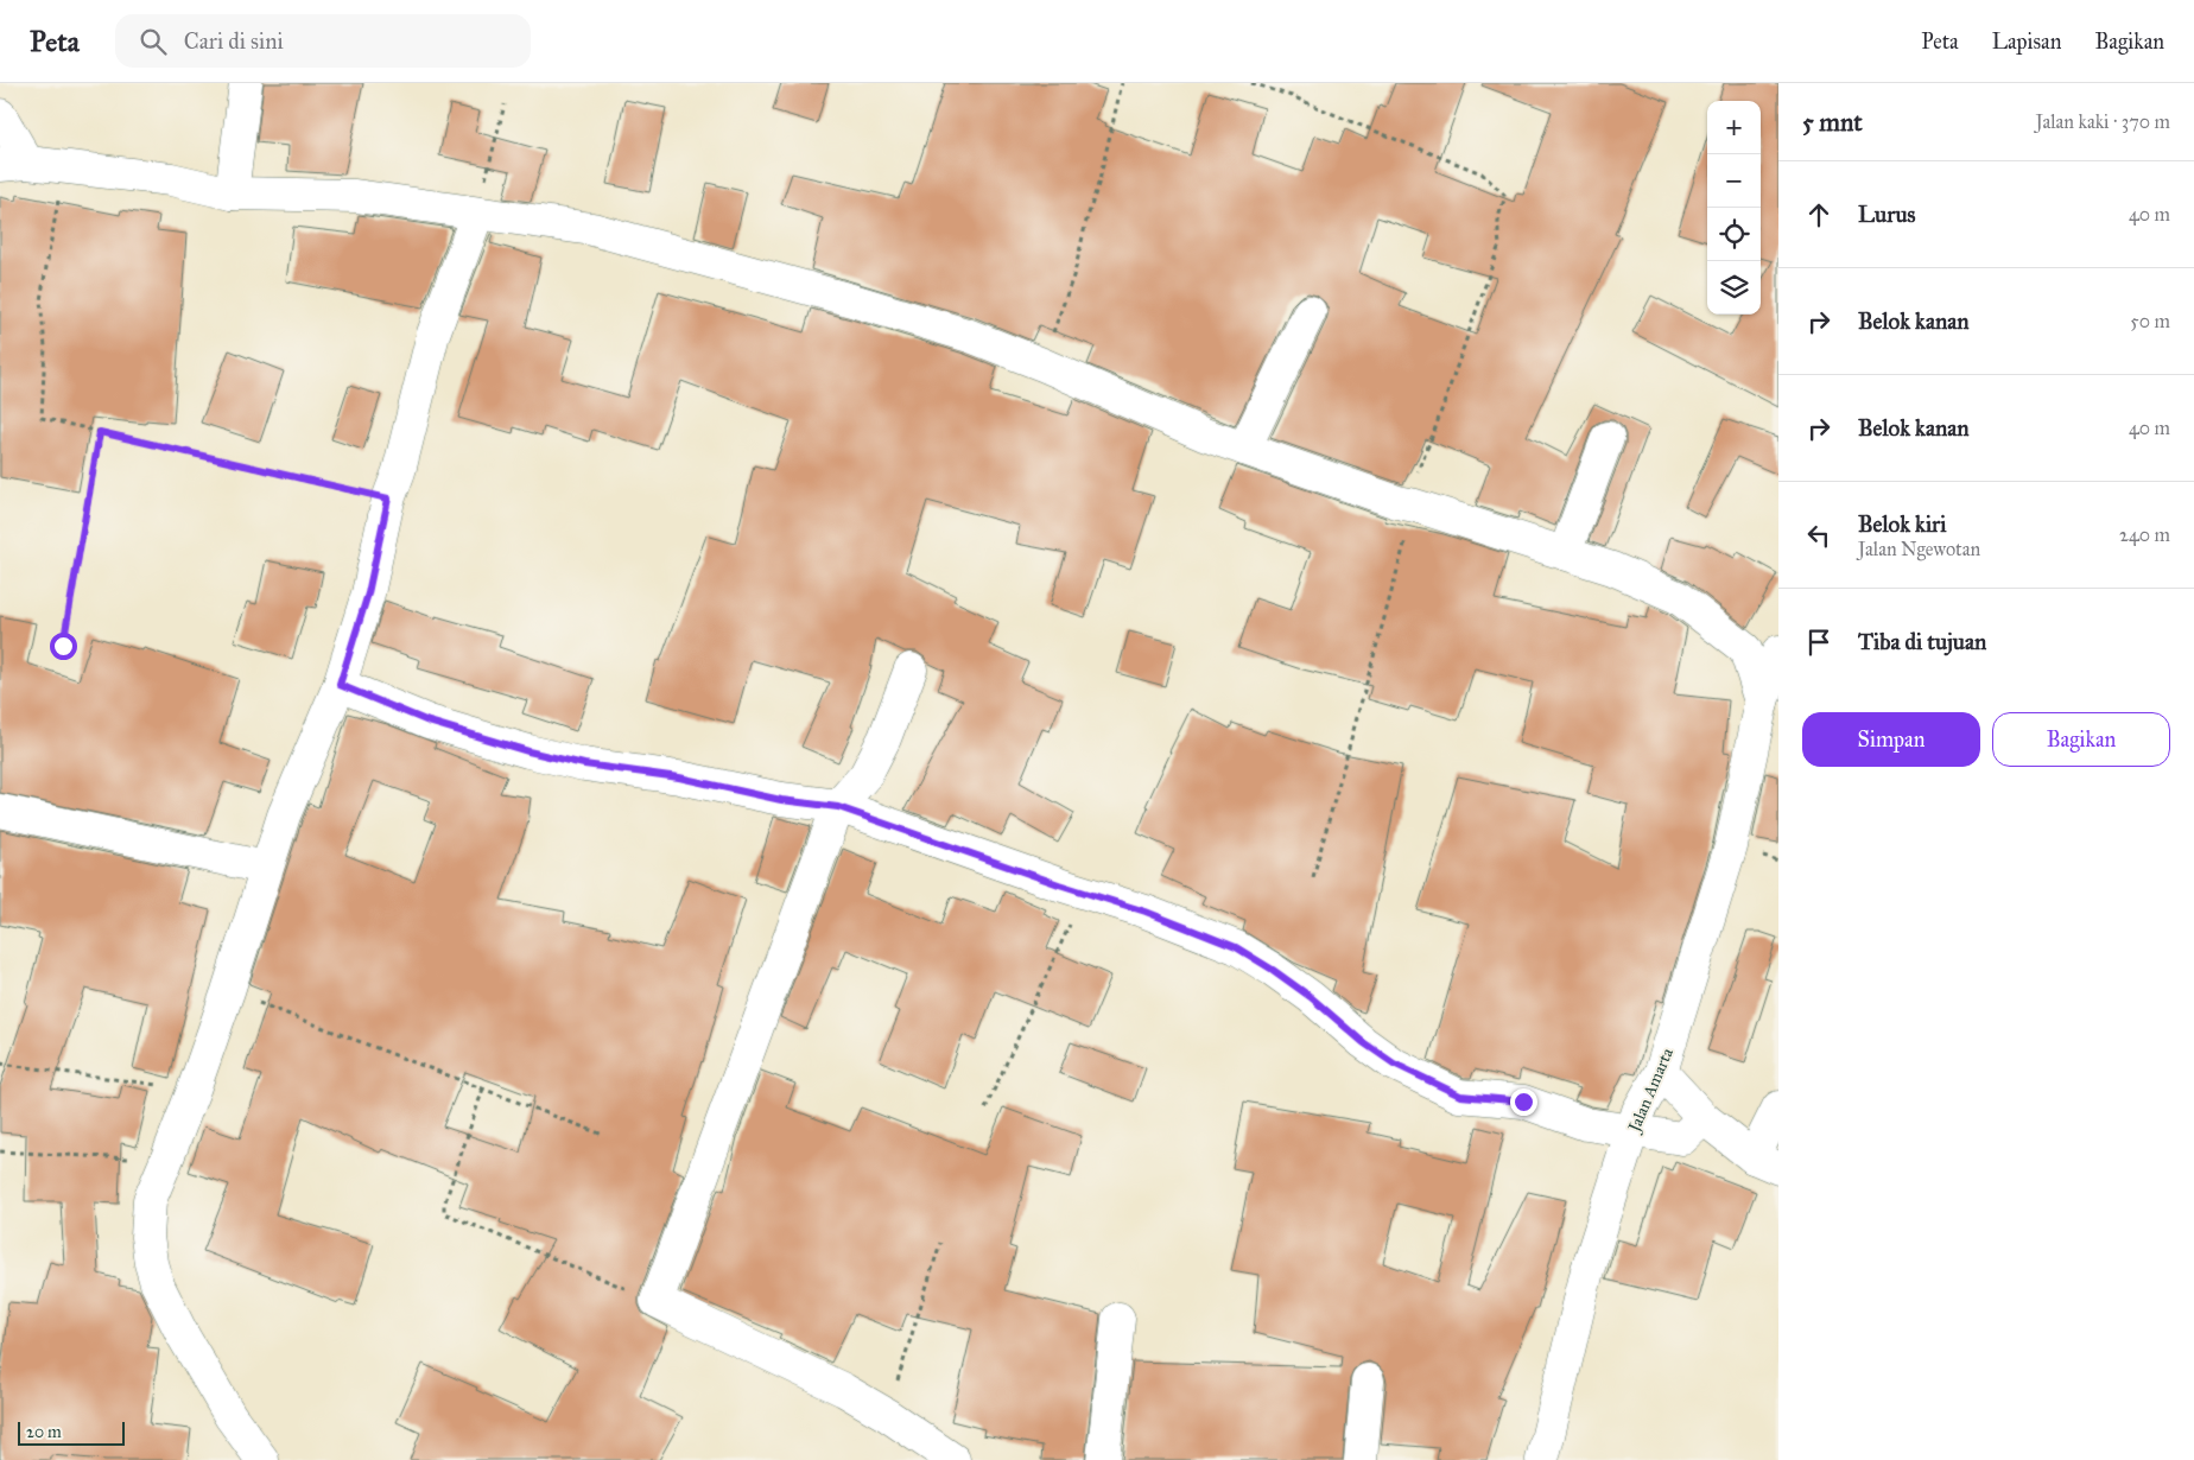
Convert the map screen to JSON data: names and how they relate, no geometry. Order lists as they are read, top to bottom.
{
  "streets": {
    "street": ["Jalan Amarta"]
  },
  "scale_bar": "20 m",
  "page": {
    "header": "Peta",
    "search": "Cari di sini",
    "nav": ["Peta", "Lapisan", "Bagikan"],
    "heading": ["5 mnt", "Jalan kaki · 370 m"],
    "map_buttons": ["+", "−"],
    "list": [
      ["Lurus", "40 m"],
      ["Belok kanan", "50 m"],
      ["Belok kanan", "40 m"],
      ["Belok kiri", "Jalan Ngewotan", "240 m"],
      "Tiba di tujuan"
    ],
    "buttons": ["Simpan", "Bagikan"],
    "scale": "20 m"
  }
}
